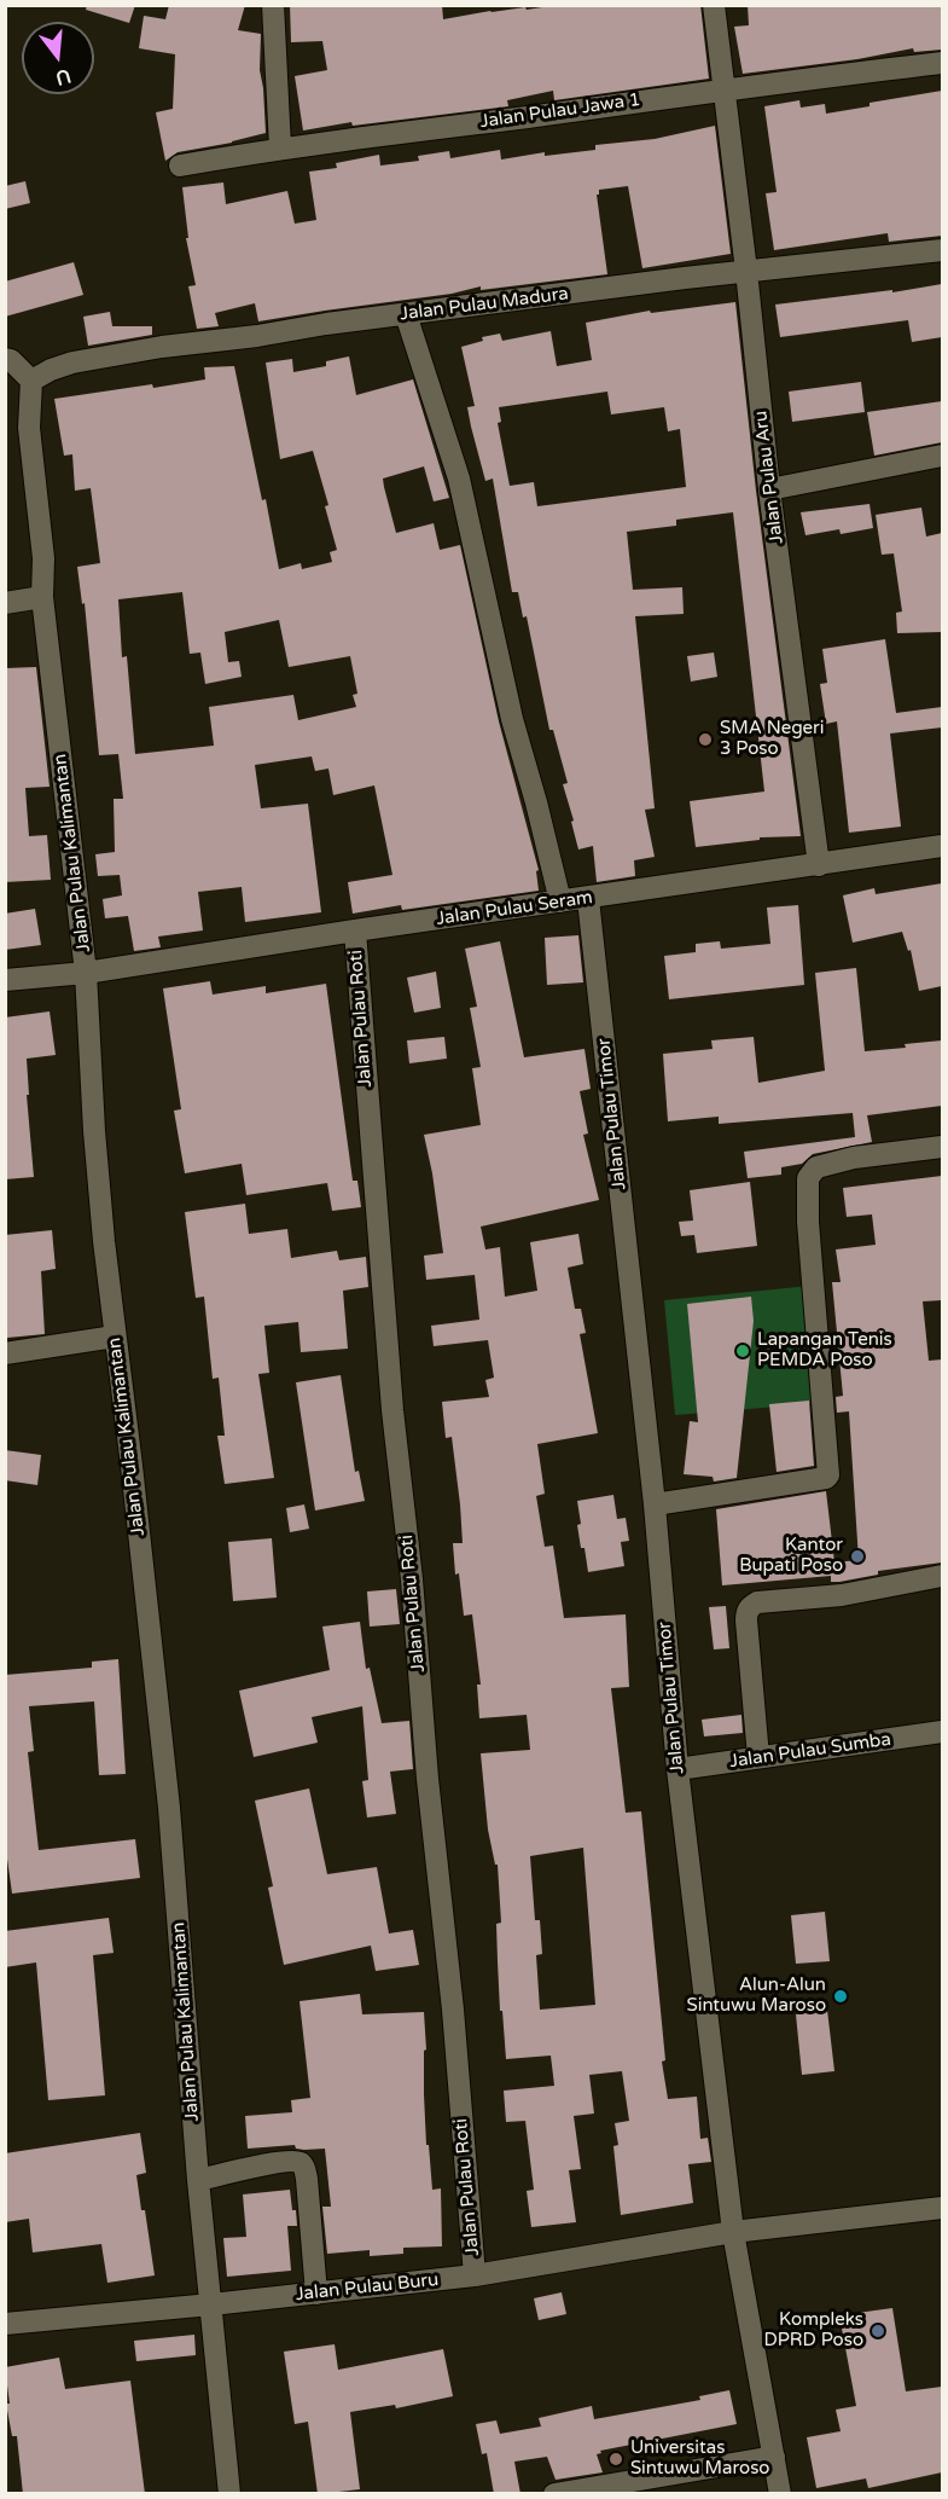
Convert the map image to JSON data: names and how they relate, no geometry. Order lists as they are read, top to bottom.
{
  "streets": {
    "street": [
      "Jalan Pulau Jawa 1",
      "Jalan Pulau Madura",
      "Jalan Pulau Aru",
      "Jalan Pulau Kalimantan",
      "Jalan Pulau Seram",
      "Jalan Pulau Roti",
      "Jalan Pulau Timor",
      "Jalan Pulau Sumba",
      "Jalan Pulau Buru"
    ]
  },
  "crossings": [
    ["Jalan Pulau Jawa 1", "Jalan Pulau Aru"],
    ["Jalan Pulau Madura", "Jalan Pulau Aru"],
    ["Jalan Pulau Madura", "Jalan Pulau Kalimantan"],
    ["Jalan Pulau Aru", "Jalan Pulau Seram"],
    ["Jalan Pulau Kalimantan", "Jalan Pulau Seram"],
    ["Jalan Pulau Kalimantan", "Jalan Pulau Buru"],
    ["Jalan Pulau Seram", "Jalan Pulau Roti"],
    ["Jalan Pulau Seram", "Jalan Pulau Timor"],
    ["Jalan Pulau Roti", "Jalan Pulau Buru"],
    ["Jalan Pulau Timor", "Jalan Pulau Sumba"],
    ["Jalan Pulau Timor", "Jalan Pulau Buru"]
  ],
  "places": [
    "SMA Negeri 3 Poso",
    "Lapangan Tenis PEMDA Poso",
    "Kantor Bupati Poso",
    "Alun-Alun Sintuwu Maroso",
    "Kompleks DPRD Poso",
    "Universitas Sintuwu Maroso"
  ],
  "north": "bottom"
}
